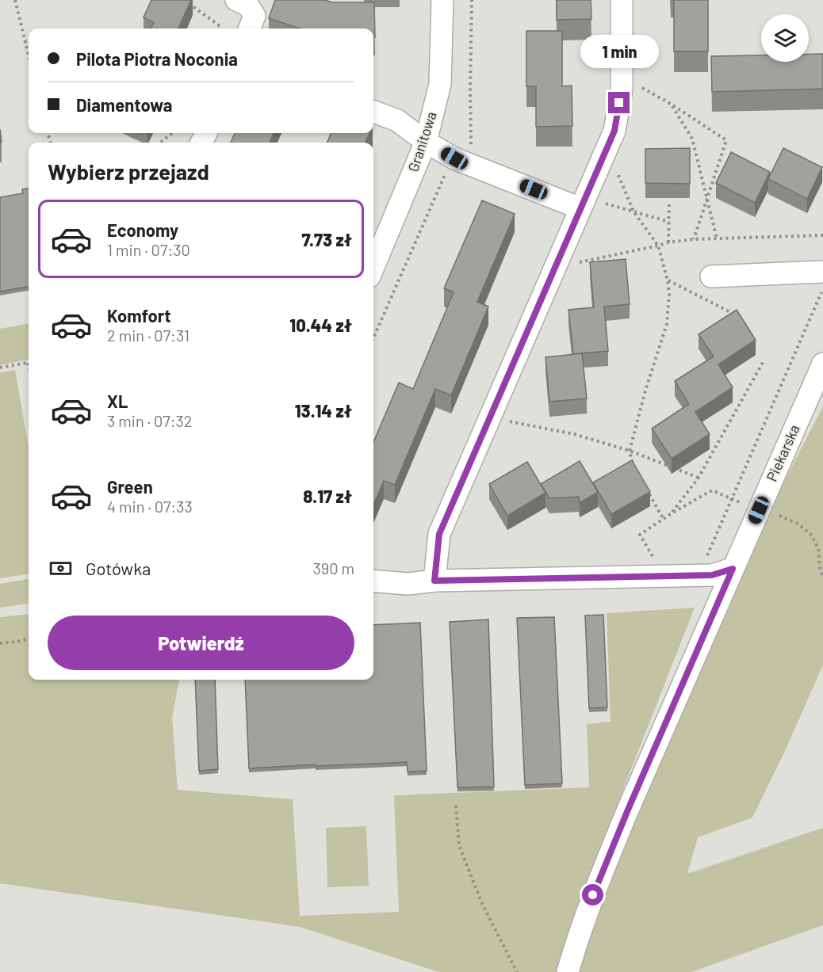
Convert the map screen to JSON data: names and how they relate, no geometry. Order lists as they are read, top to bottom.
{
  "streets": {
    "street": ["Granitowa", "Piekarska"]
  },
  "page": {
    "banner": ["Pilota Piotra Noconia", "Diamentowa"],
    "bubble": "1 min",
    "heading": "Wybierz przejazd",
    "list": [
      {
        "name": "Economy",
        "note": "1 min · 07:30",
        "value": "7.73 zł"
      },
      {
        "name": "Komfort",
        "note": "2 min · 07:31",
        "value": "10.44 zł"
      },
      {
        "name": "XL",
        "note": "3 min · 07:32",
        "value": "13.14 zł"
      },
      {
        "name": "Green",
        "note": "4 min · 07:33",
        "value": "8.17 zł"
      }
    ],
    "pay": ["Gotówka", "390 m"],
    "buttons": "Potwierdź"
  }
}
